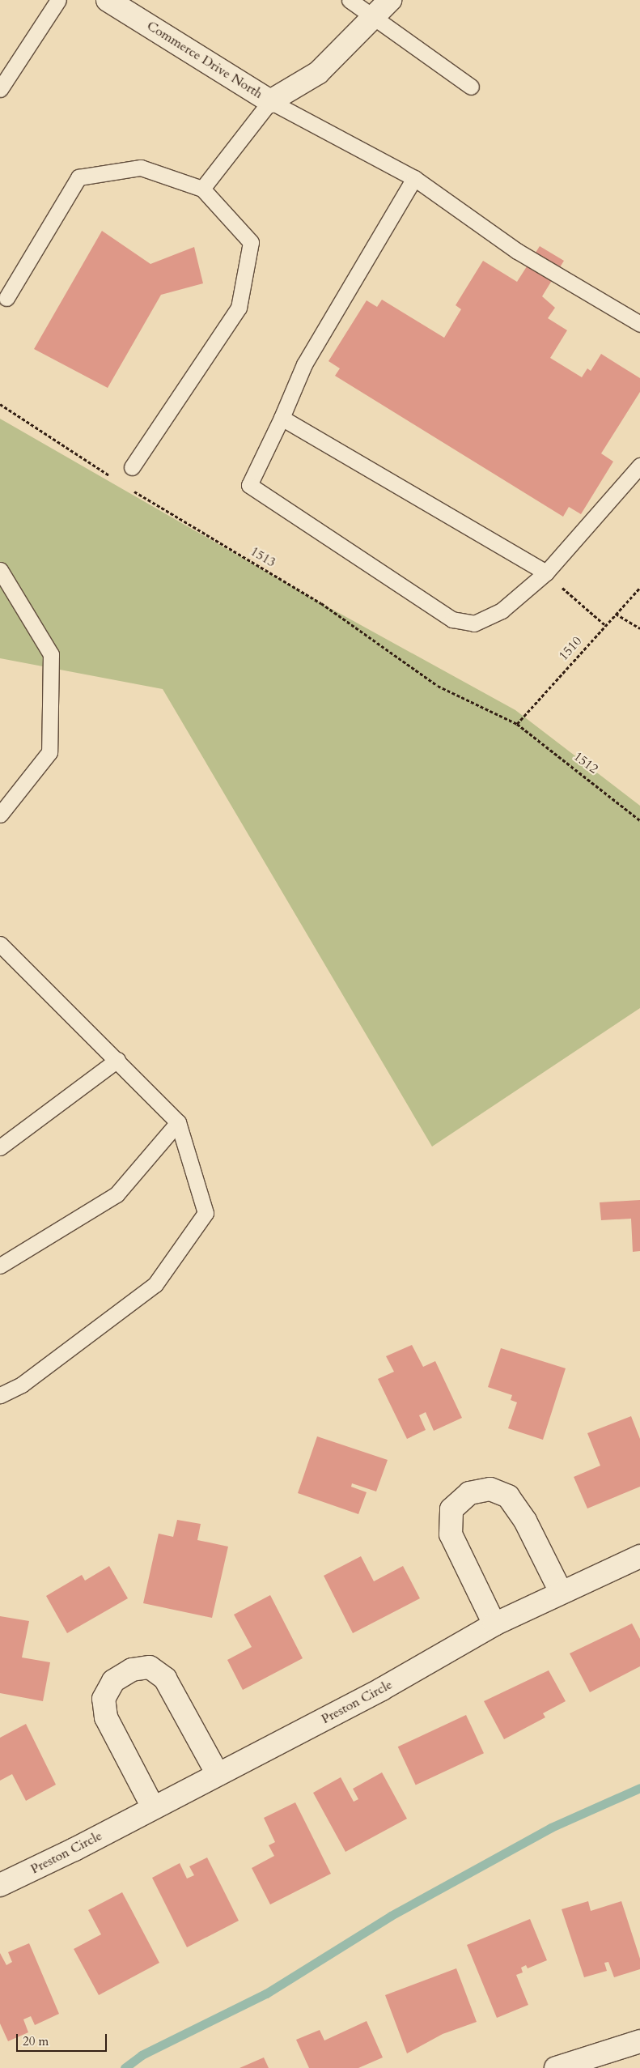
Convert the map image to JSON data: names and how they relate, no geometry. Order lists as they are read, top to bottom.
{
  "streets": {
    "street": ["Commerce Drive North", "Preston Circle"],
    "path": ["1513", "1510", "1512"]
  },
  "crossings": [
    ["1513", "1510"],
    ["1513", "1512"],
    ["1510", "1512"]
  ],
  "scale_bar": "20 m"
}
